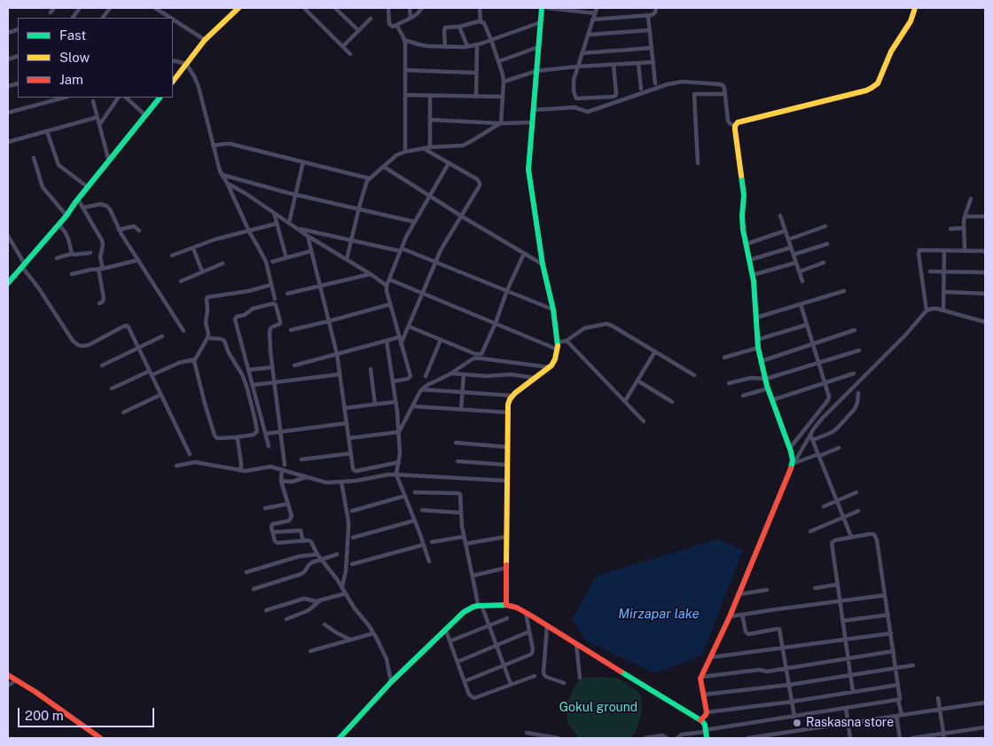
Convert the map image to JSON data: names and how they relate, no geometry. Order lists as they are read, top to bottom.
{
  "water": ["Mirzapar lake"],
  "parks": ["Gokul ground"],
  "places": ["Raskasna store"],
  "legend": ["Fast", "Slow", "Jam"],
  "scale_bar": "200 m"
}
